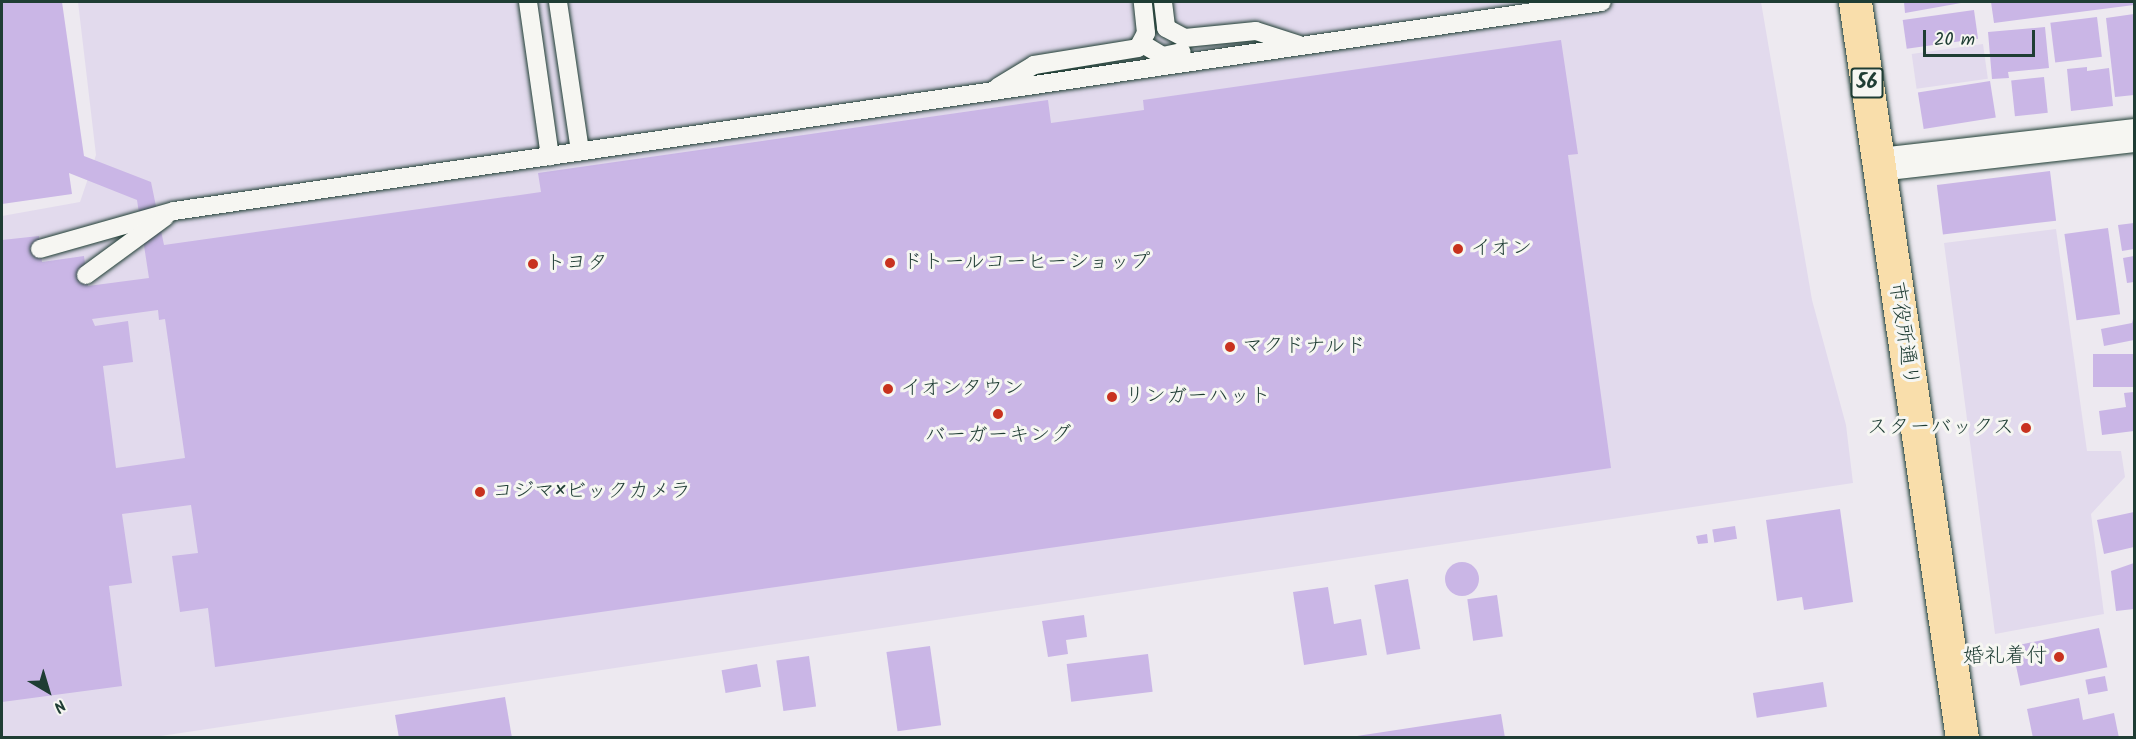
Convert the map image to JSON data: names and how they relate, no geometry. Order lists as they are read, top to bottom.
{
  "streets": {
    "main road": ["56", "市役所通り"]
  },
  "places": [
    "イオン",
    "ドトールコーヒーショップ",
    "トヨタ",
    "マクドナルド",
    "イオンタウン",
    "リンガーハット",
    "バーガーキング",
    "スターバックス",
    "コジマ×ビックカメラ",
    "婚礼着付"
  ],
  "scale_bar": "20 m",
  "north": "bottom right"
}
